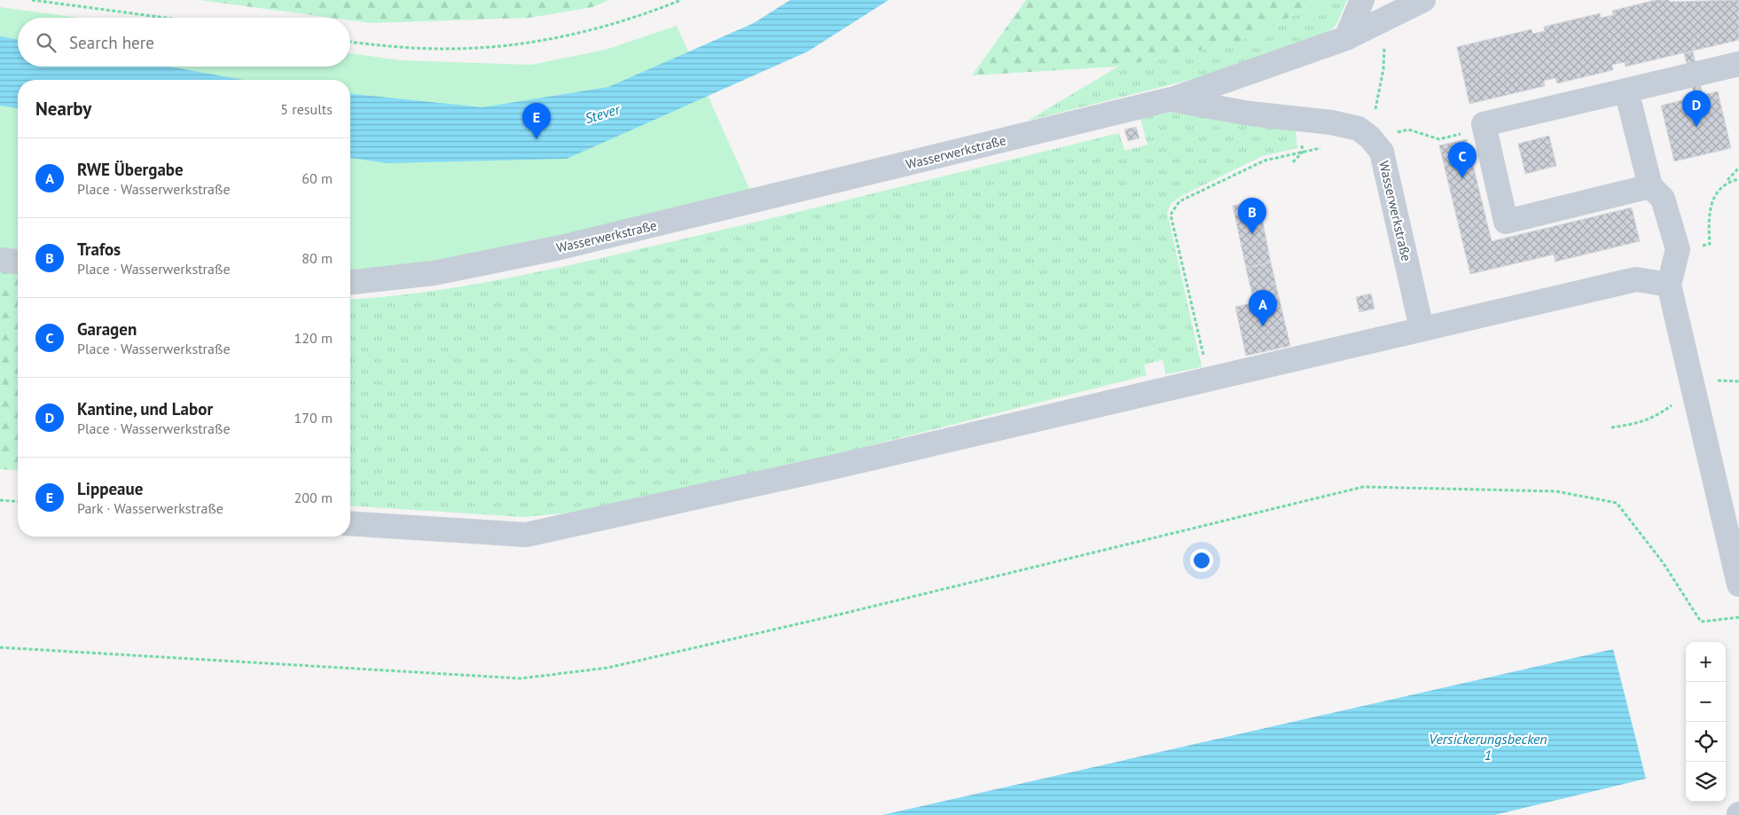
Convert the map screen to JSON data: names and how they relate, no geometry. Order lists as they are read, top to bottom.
{
  "streets": {
    "street": ["Wasserwerkstraße"]
  },
  "water": ["Stever", "Versickerungsbecken 1"],
  "page": {
    "search": "Search here",
    "heading": ["Nearby", "5 results"],
    "pins": [
      "D",
      "E",
      "C",
      "B",
      "A"
    ],
    "list": [
      {
        "mark": "A",
        "name": "RWE Übergabe",
        "note": "Place · Wasserwerkstraße",
        "value": "60 m"
      },
      {
        "mark": "B",
        "name": "Trafos",
        "note": "Place · Wasserwerkstraße",
        "value": "80 m"
      },
      {
        "mark": "C",
        "name": "Garagen",
        "note": "Place · Wasserwerkstraße",
        "value": "120 m"
      },
      {
        "mark": "D",
        "name": "Kantine, und Labor",
        "note": "Place · Wasserwerkstraße",
        "value": "170 m"
      },
      {
        "mark": "E",
        "name": "Lippeaue",
        "note": "Park · Wasserwerkstraße",
        "value": "200 m"
      }
    ],
    "map_buttons": ["+", "−"]
  }
}
